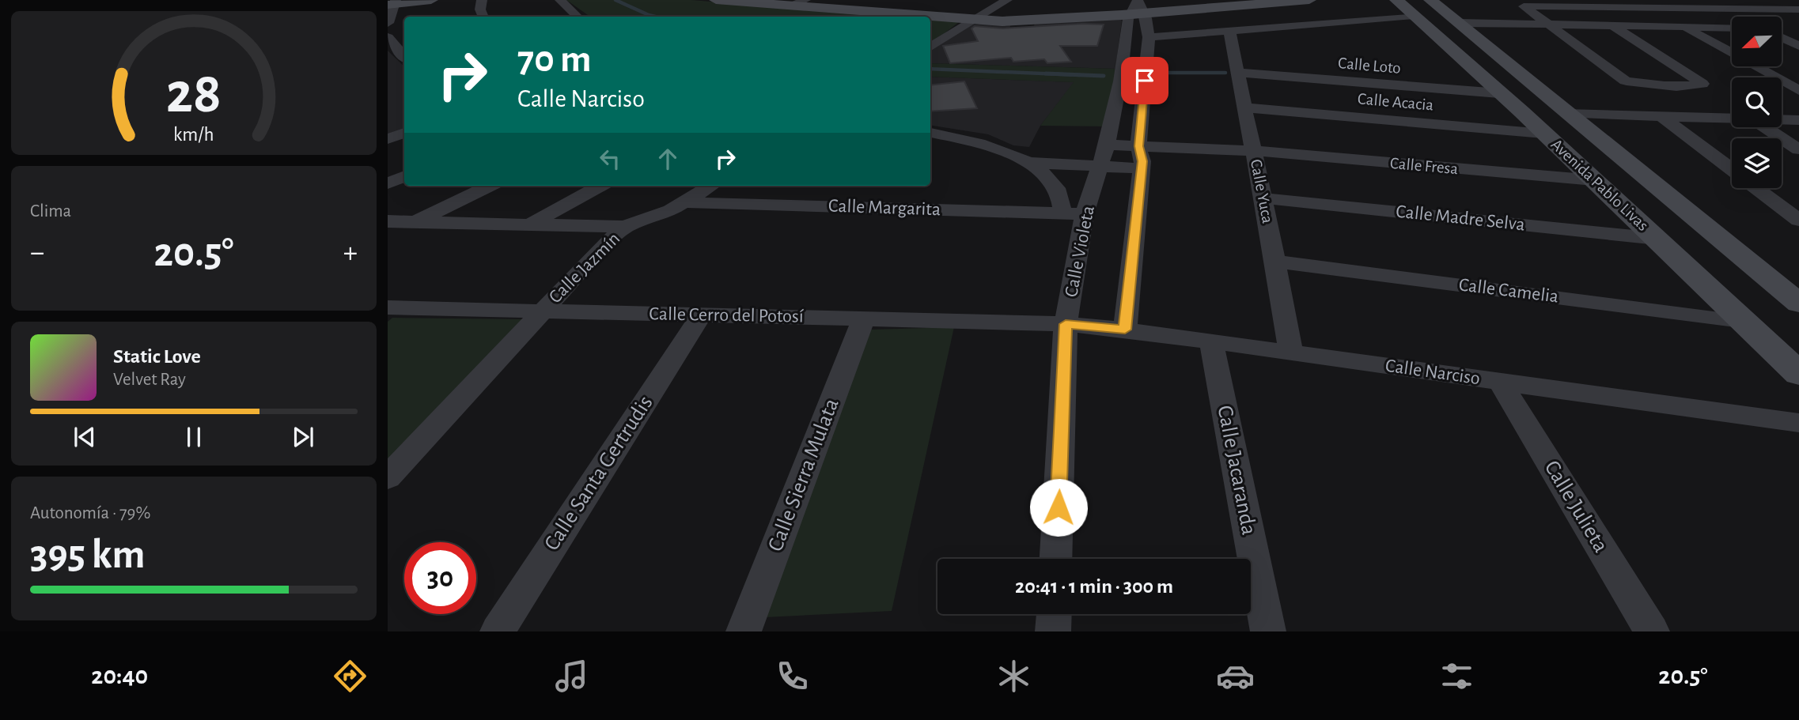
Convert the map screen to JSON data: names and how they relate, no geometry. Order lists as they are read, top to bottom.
{
  "streets": {
    "main road": ["Avenida Pablo Livas"],
    "street": [
      "Calle Loto",
      "Calle Acacia",
      "Calle Fresa",
      "Calle Yuca",
      "Calle Margarita",
      "Calle Madre Selva",
      "Calle Violeta",
      "Calle Jazmín",
      "Calle Camelia",
      "Calle Cerro del Potosí",
      "Calle Narciso",
      "Calle Jacaranda",
      "Calle Santa Gertrudis",
      "Calle Sierra Mulata",
      "Calle Julieta"
    ]
  },
  "crossings": [
    ["Calle Loto", "Avenida Pablo Livas"],
    ["Calle Loto", "Calle Yuca"],
    ["Calle Acacia", "Avenida Pablo Livas"],
    ["Calle Acacia", "Calle Yuca"],
    ["Calle Fresa", "Avenida Pablo Livas"],
    ["Calle Fresa", "Calle Yuca"],
    ["Calle Fresa", "Calle Violeta"],
    ["Avenida Pablo Livas", "Calle Madre Selva"],
    ["Avenida Pablo Livas", "Calle Camelia"],
    ["Calle Yuca", "Calle Madre Selva"],
    ["Calle Yuca", "Calle Camelia"],
    ["Calle Yuca", "Calle Narciso"],
    ["Calle Margarita", "Calle Violeta"],
    ["Calle Margarita", "Calle Jazmín"],
    ["Calle Violeta", "Calle Cerro del Potosí"],
    ["Calle Violeta", "Calle Narciso"],
    ["Calle Jazmín", "Calle Cerro del Potosí"],
    ["Calle Cerro del Potosí", "Calle Narciso"],
    ["Calle Cerro del Potosí", "Calle Santa Gertrudis"],
    ["Calle Cerro del Potosí", "Calle Sierra Mulata"],
    ["Calle Narciso", "Calle Jacaranda"],
    ["Calle Narciso", "Calle Julieta"]
  ],
  "north": "bottom left",
  "page": {
    "turn": ["70 m", "Calle Narciso"],
    "tile": [
      "Clima",
      ["Autonomía · 79%", "395 km"]
    ],
    "heat": ["−", "20.5°", "+"],
    "song": ["Static Love", "Velvet Ray"],
    "limit": "30",
    "trip": "20:41 · 1 min · 300 m",
    "tabs": ["20:40", "20.5°"],
    "gauge": ["28", "km/h"]
  }
}
